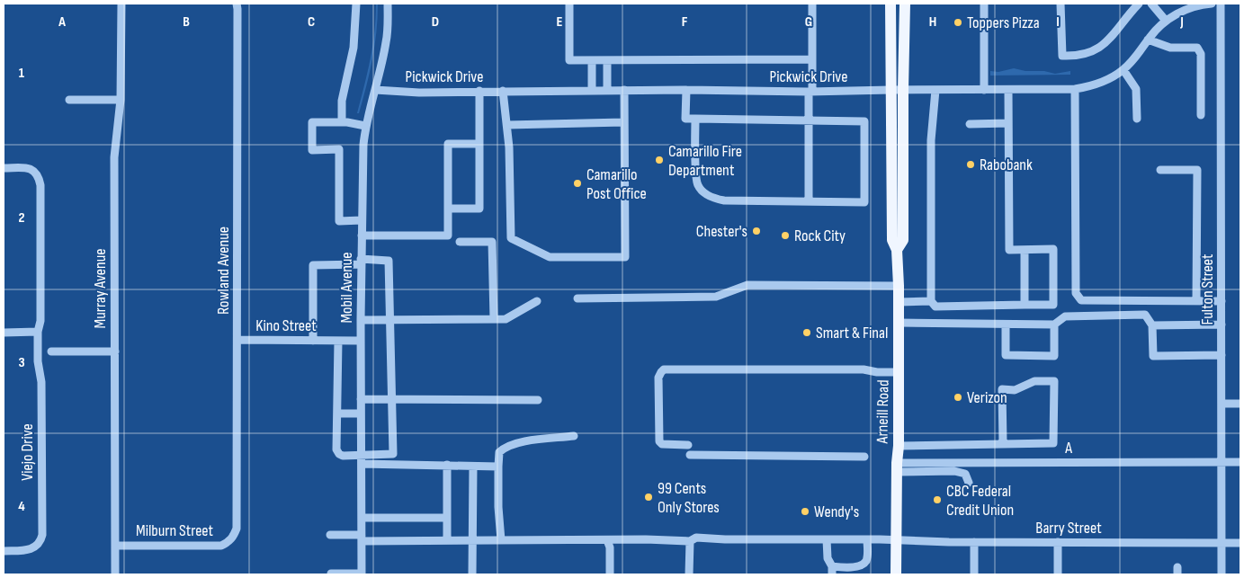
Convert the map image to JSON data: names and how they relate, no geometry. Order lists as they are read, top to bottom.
{
  "streets": {
    "main road": ["Arneill Road"],
    "street": [
      "Pickwick Drive",
      "Rowland Avenue",
      "Mobil Avenue",
      "Murray Avenue",
      "Fulton Street",
      "Kino Street",
      "A",
      "Viejo Drive",
      "Barry Street",
      "Milburn Street"
    ]
  },
  "crossings": [
    ["Pickwick Drive", "Mobil Avenue"],
    ["Pickwick Drive", "Arneill Road"],
    ["Rowland Avenue", "Kino Street"],
    ["Rowland Avenue", "Milburn Street"],
    ["Mobil Avenue", "Kino Street"],
    ["Mobil Avenue", "Barry Street"],
    ["Murray Avenue", "Milburn Street"],
    ["Fulton Street", "A"],
    ["Fulton Street", "Barry Street"],
    ["Arneill Road", "A"],
    ["Arneill Road", "Barry Street"]
  ],
  "places": [
    "Toppers Pizza",
    "Camarillo Fire Department",
    "Rabobank",
    "Camarillo Post Office",
    "Chester's",
    "Rock City",
    "Smart & Final",
    "Verizon",
    "99 Cents Only Stores",
    "CBC Federal Credit Union",
    "Wendy's"
  ],
  "grid": {
    "columns": [
      "A",
      "B",
      "C",
      "D",
      "E",
      "F",
      "G",
      "H",
      "I",
      "J"
    ],
    "rows": [
      "1",
      "2",
      "3",
      "4"
    ]
  }
}
